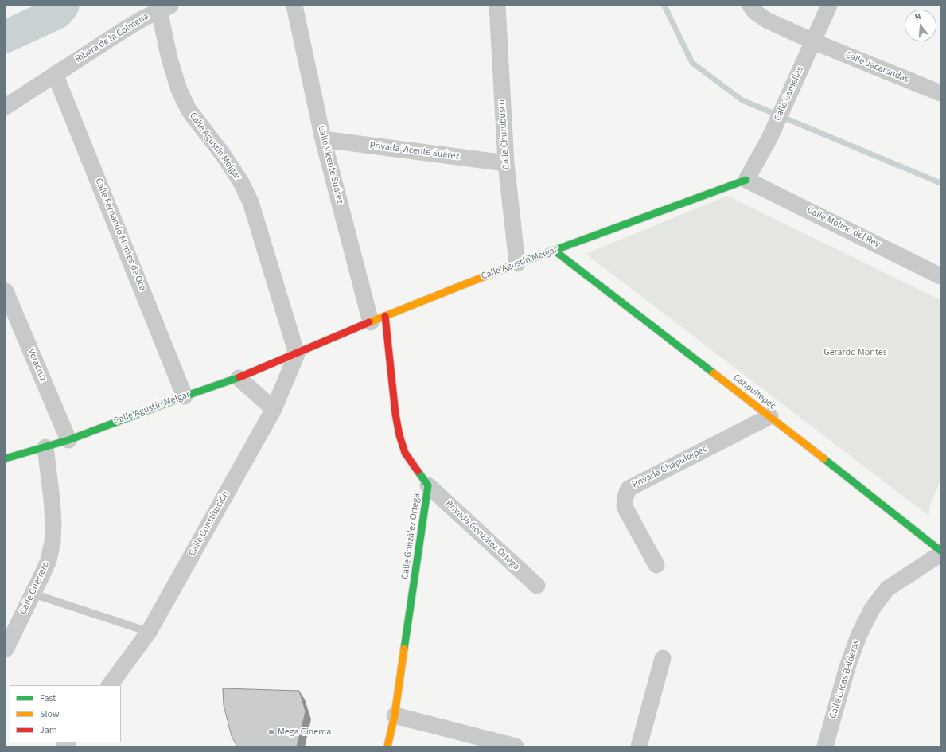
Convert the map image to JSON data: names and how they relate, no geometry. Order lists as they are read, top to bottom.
{
  "streets": {
    "street": [
      "Ribera de la Colmena",
      "Calle Jacarandas",
      "Calle Camelias",
      "Calle Churubusco",
      "Calle Agustín Melgar",
      "Privada Vicente Suárez",
      "Calle Vicente Suárez",
      "Calle Molino del Rey",
      "Calle Fernando Montes de Oca",
      "Veracruz",
      "Cahpultepec",
      "Privada Chapultepec",
      "Calle Constitución",
      "Privada González Ortega",
      "Calle González Ortega",
      "Calle Guerrero",
      "Calle Lucas Balderas"
    ]
  },
  "crossings": [
    ["Ribera de la Colmena", "Calle Agustín Melgar"],
    ["Ribera de la Colmena", "Calle Fernando Montes de Oca"],
    ["Calle Jacarandas", "Calle Camelias"],
    ["Calle Camelias", "Calle Agustín Melgar"],
    ["Calle Camelias", "Calle Molino del Rey"],
    ["Calle Churubusco", "Calle Agustín Melgar"],
    ["Calle Churubusco", "Privada Vicente Suárez"],
    ["Calle Agustín Melgar", "Calle Vicente Suárez"],
    ["Calle Agustín Melgar", "Calle Molino del Rey"],
    ["Calle Agustín Melgar", "Calle Fernando Montes de Oca"],
    ["Calle Agustín Melgar", "Veracruz"],
    ["Calle Agustín Melgar", "Cahpultepec"],
    ["Calle Agustín Melgar", "Calle Constitución"],
    ["Calle Agustín Melgar", "Calle González Ortega"],
    ["Calle Agustín Melgar", "Calle Guerrero"],
    ["Privada Vicente Suárez", "Calle Vicente Suárez"],
    ["Calle Vicente Suárez", "Calle González Ortega"],
    ["Cahpultepec", "Privada Chapultepec"],
    ["Privada González Ortega", "Calle González Ortega"]
  ],
  "parks": ["Gerardo Montes"],
  "places": ["Mega Cinema"],
  "legend": ["Fast", "Slow", "Jam"],
  "north": "top"
}
